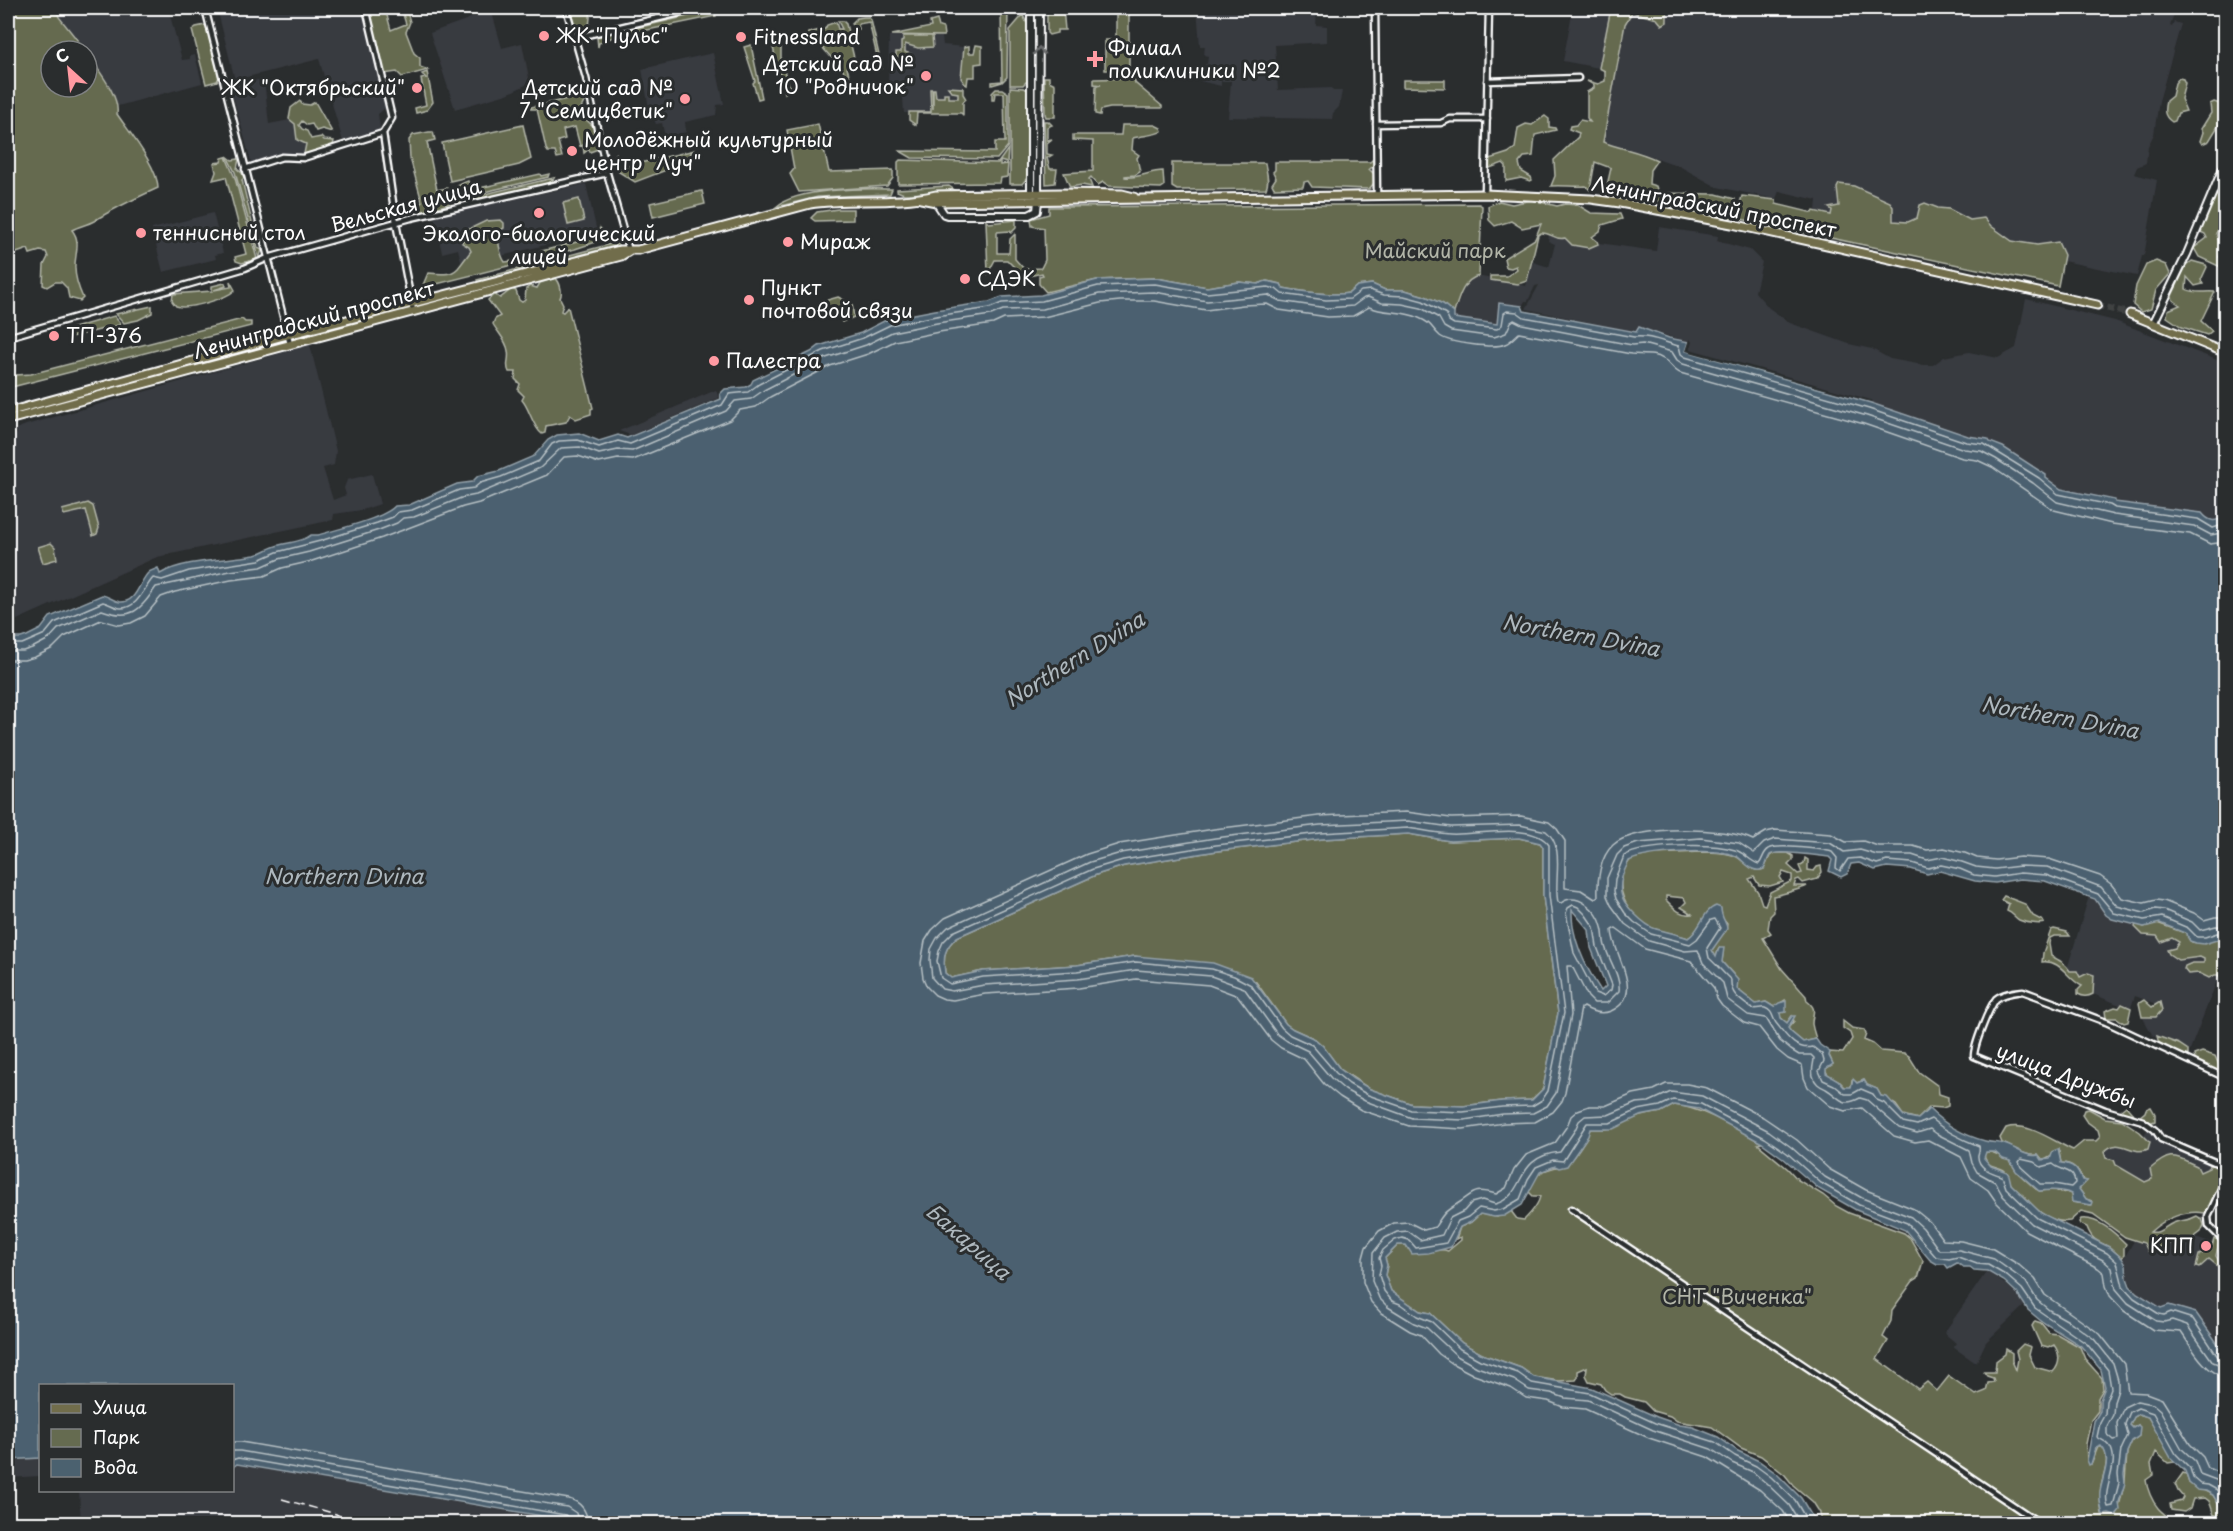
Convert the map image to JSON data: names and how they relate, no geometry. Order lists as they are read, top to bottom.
{
  "streets": {
    "main road": ["Ленинградский проспект"],
    "street": ["Вельская улица", "улица Дружбы"]
  },
  "water": ["Northern Dvina", "Бакарица"],
  "parks": ["Майский парк", "СНТ \"Виченка\""],
  "places": {
    "other": [
      "ЖК \"Пульс\"",
      "Fitnessland",
      "Детский сад № 10 \"Родничок\"",
      "ЖК \"Октябрьский\"",
      "Детский сад № 7 \"Семицветик\"",
      "Молодёжный культурный центр \"Луч\"",
      "Эколого-биологический лицей",
      "теннисный стол",
      "Мираж",
      "СДЭК",
      "Пункт почтовой связи",
      "ТП-376",
      "Палестра",
      "КПП"
    ],
    "health": ["Филиал поликлиники №2"]
  },
  "legend": ["Улица", "Парк", "Вода"],
  "north": "top left"
}
